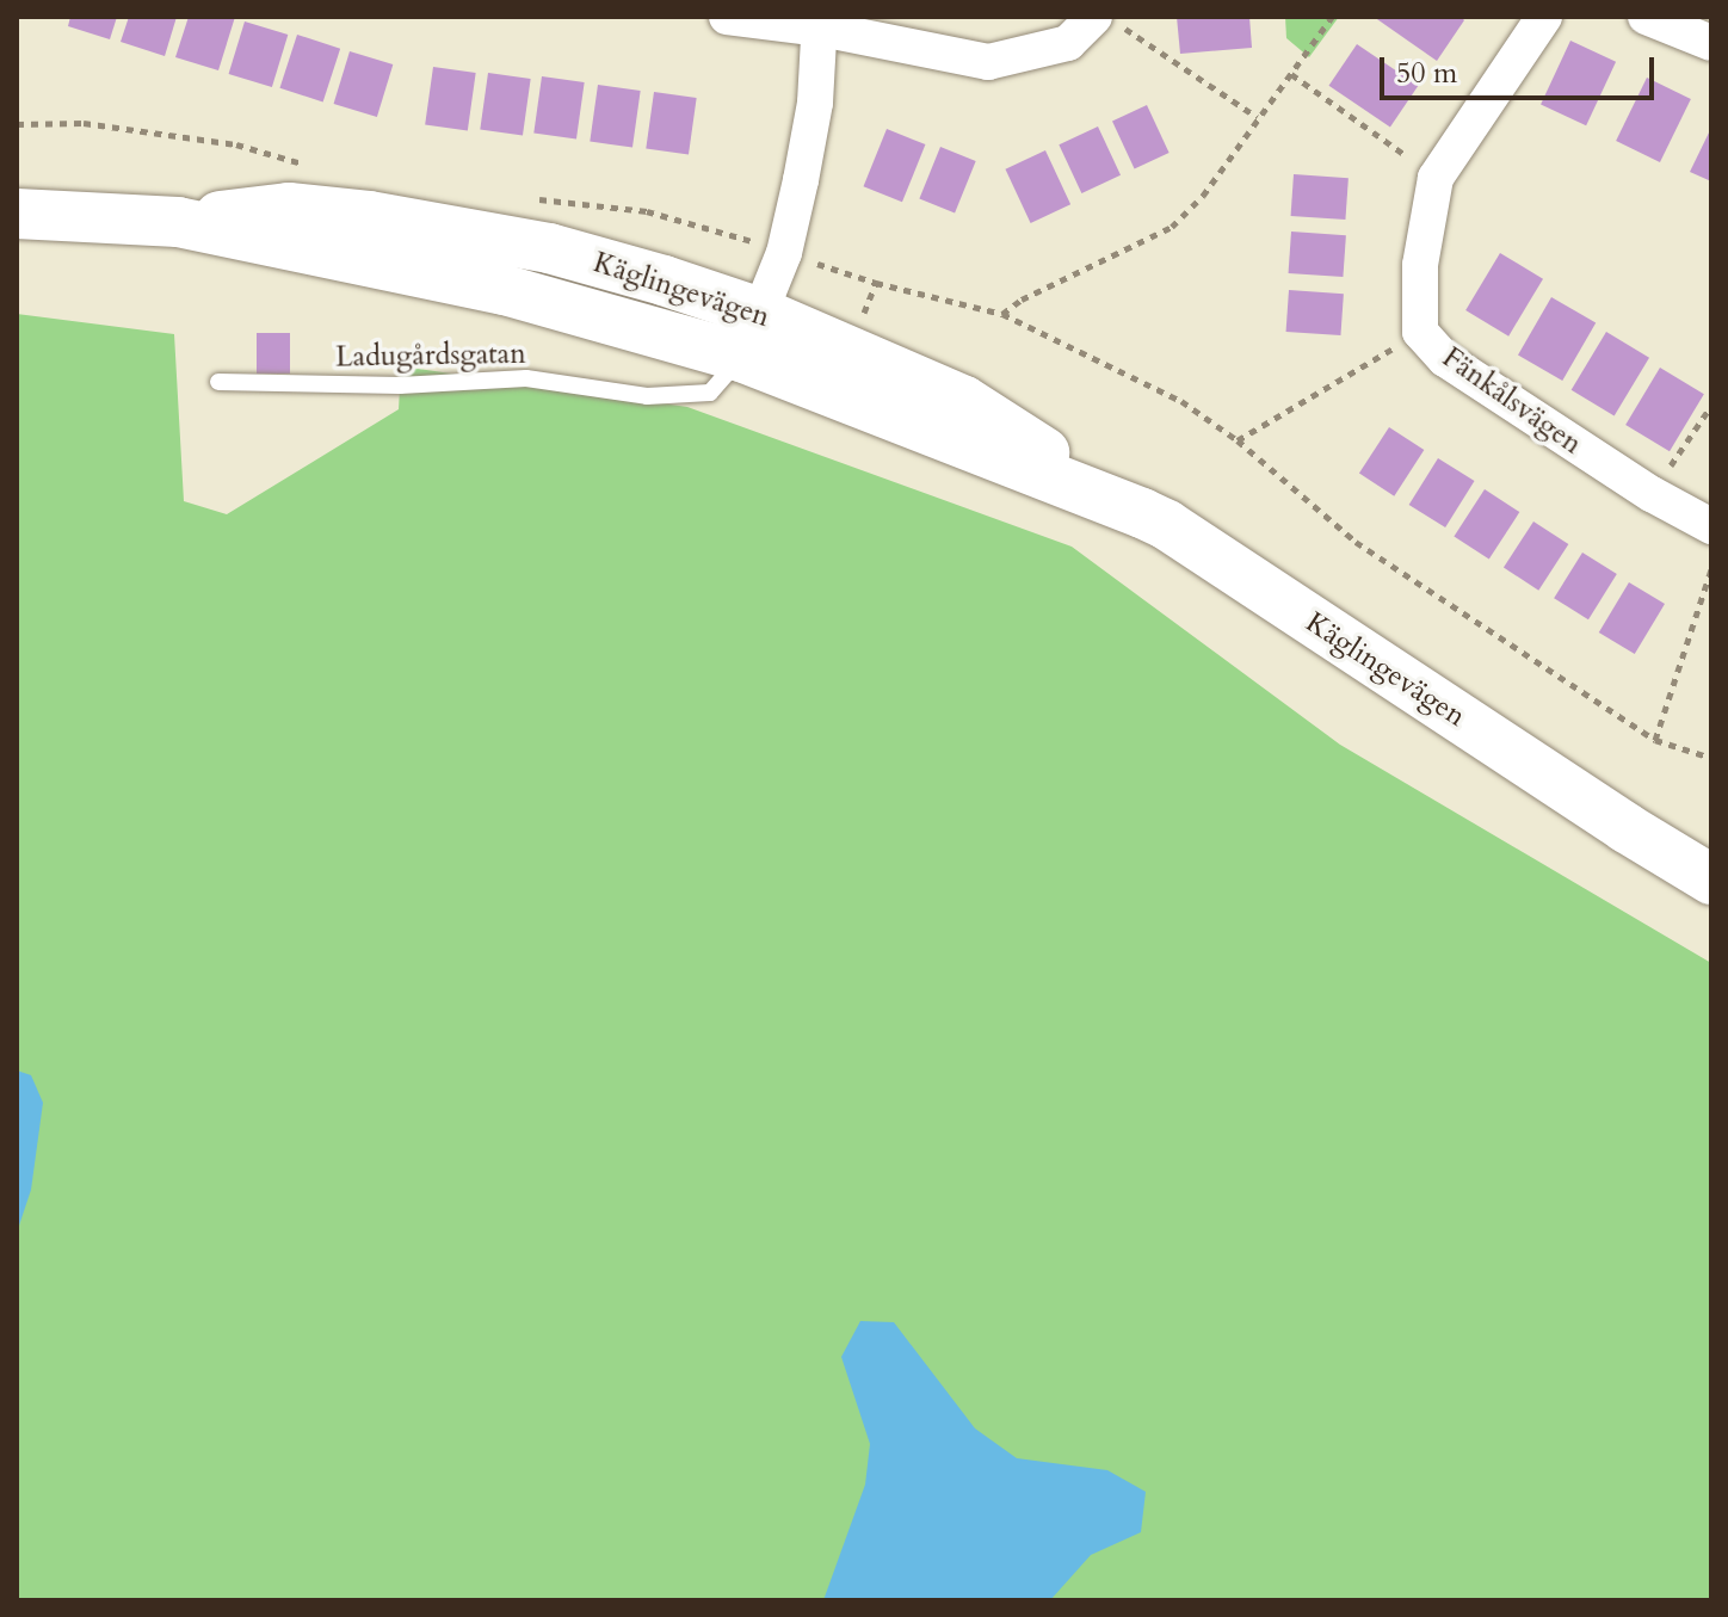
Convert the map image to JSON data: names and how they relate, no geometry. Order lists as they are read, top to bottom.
{
  "streets": {
    "main road": ["Käglingevägen"],
    "street": ["Fänkålsvägen"],
    "lane": ["Ladugårdsgatan"]
  },
  "crossings": [
    ["Käglingevägen", "Ladugårdsgatan"]
  ],
  "scale_bar": "50 m"
}
